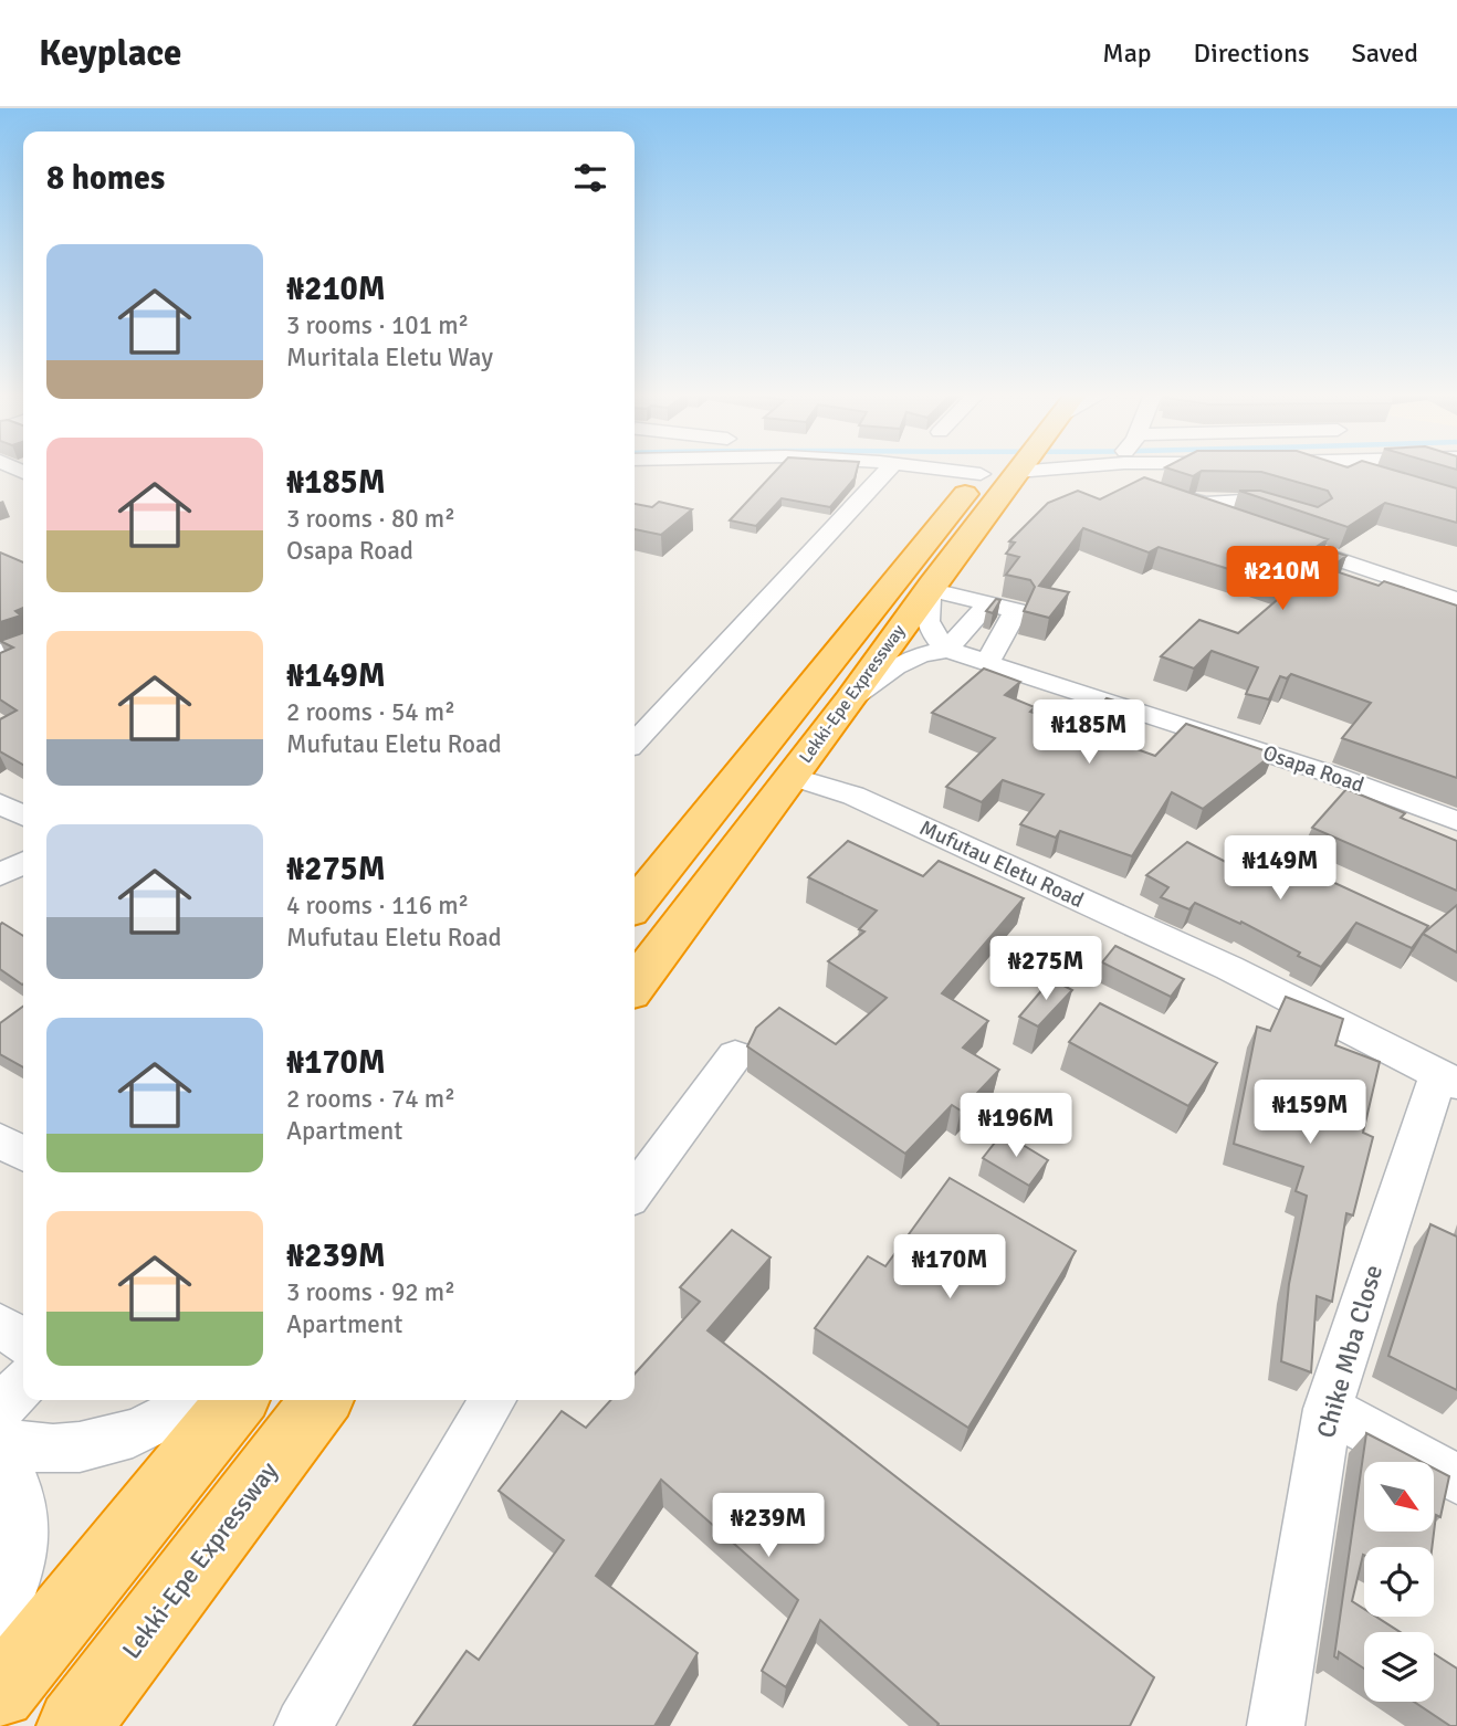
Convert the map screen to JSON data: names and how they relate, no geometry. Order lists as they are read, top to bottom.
{
  "streets": {
    "highway": ["Lekki-Epe Expressway"],
    "street": ["Osapa Road", "Mufutau Eletu Road", "Chike Mba Close"]
  },
  "crossings": [
    ["Lekki-Epe Expressway", "Mufutau Eletu Road"],
    ["Mufutau Eletu Road", "Chike Mba Close"]
  ],
  "north": "bottom right",
  "page": {
    "header": "Keyplace",
    "nav": ["Map", "Directions", "Saved"],
    "heading": "8 homes",
    "list": [
      {
        "name": "₦210M",
        "note": "3 rooms · 101 m² · Muritala Eletu Way"
      },
      {
        "name": "₦185M",
        "note": "3 rooms · 80 m² · Osapa Road"
      },
      {
        "name": "₦149M",
        "note": "2 rooms · 54 m² · Mufutau Eletu Road"
      },
      {
        "name": "₦275M",
        "note": "4 rooms · 116 m² · Mufutau Eletu Road"
      },
      {
        "name": "₦170M",
        "note": "2 rooms · 74 m² · Apartment"
      },
      {
        "name": "₦239M",
        "note": "3 rooms · 92 m² · Apartment"
      }
    ],
    "price": [
      "₦210M",
      "₦185M",
      "₦149M",
      "₦275M",
      "₦159M",
      "₦196M",
      "₦170M",
      "₦239M"
    ]
  }
}
